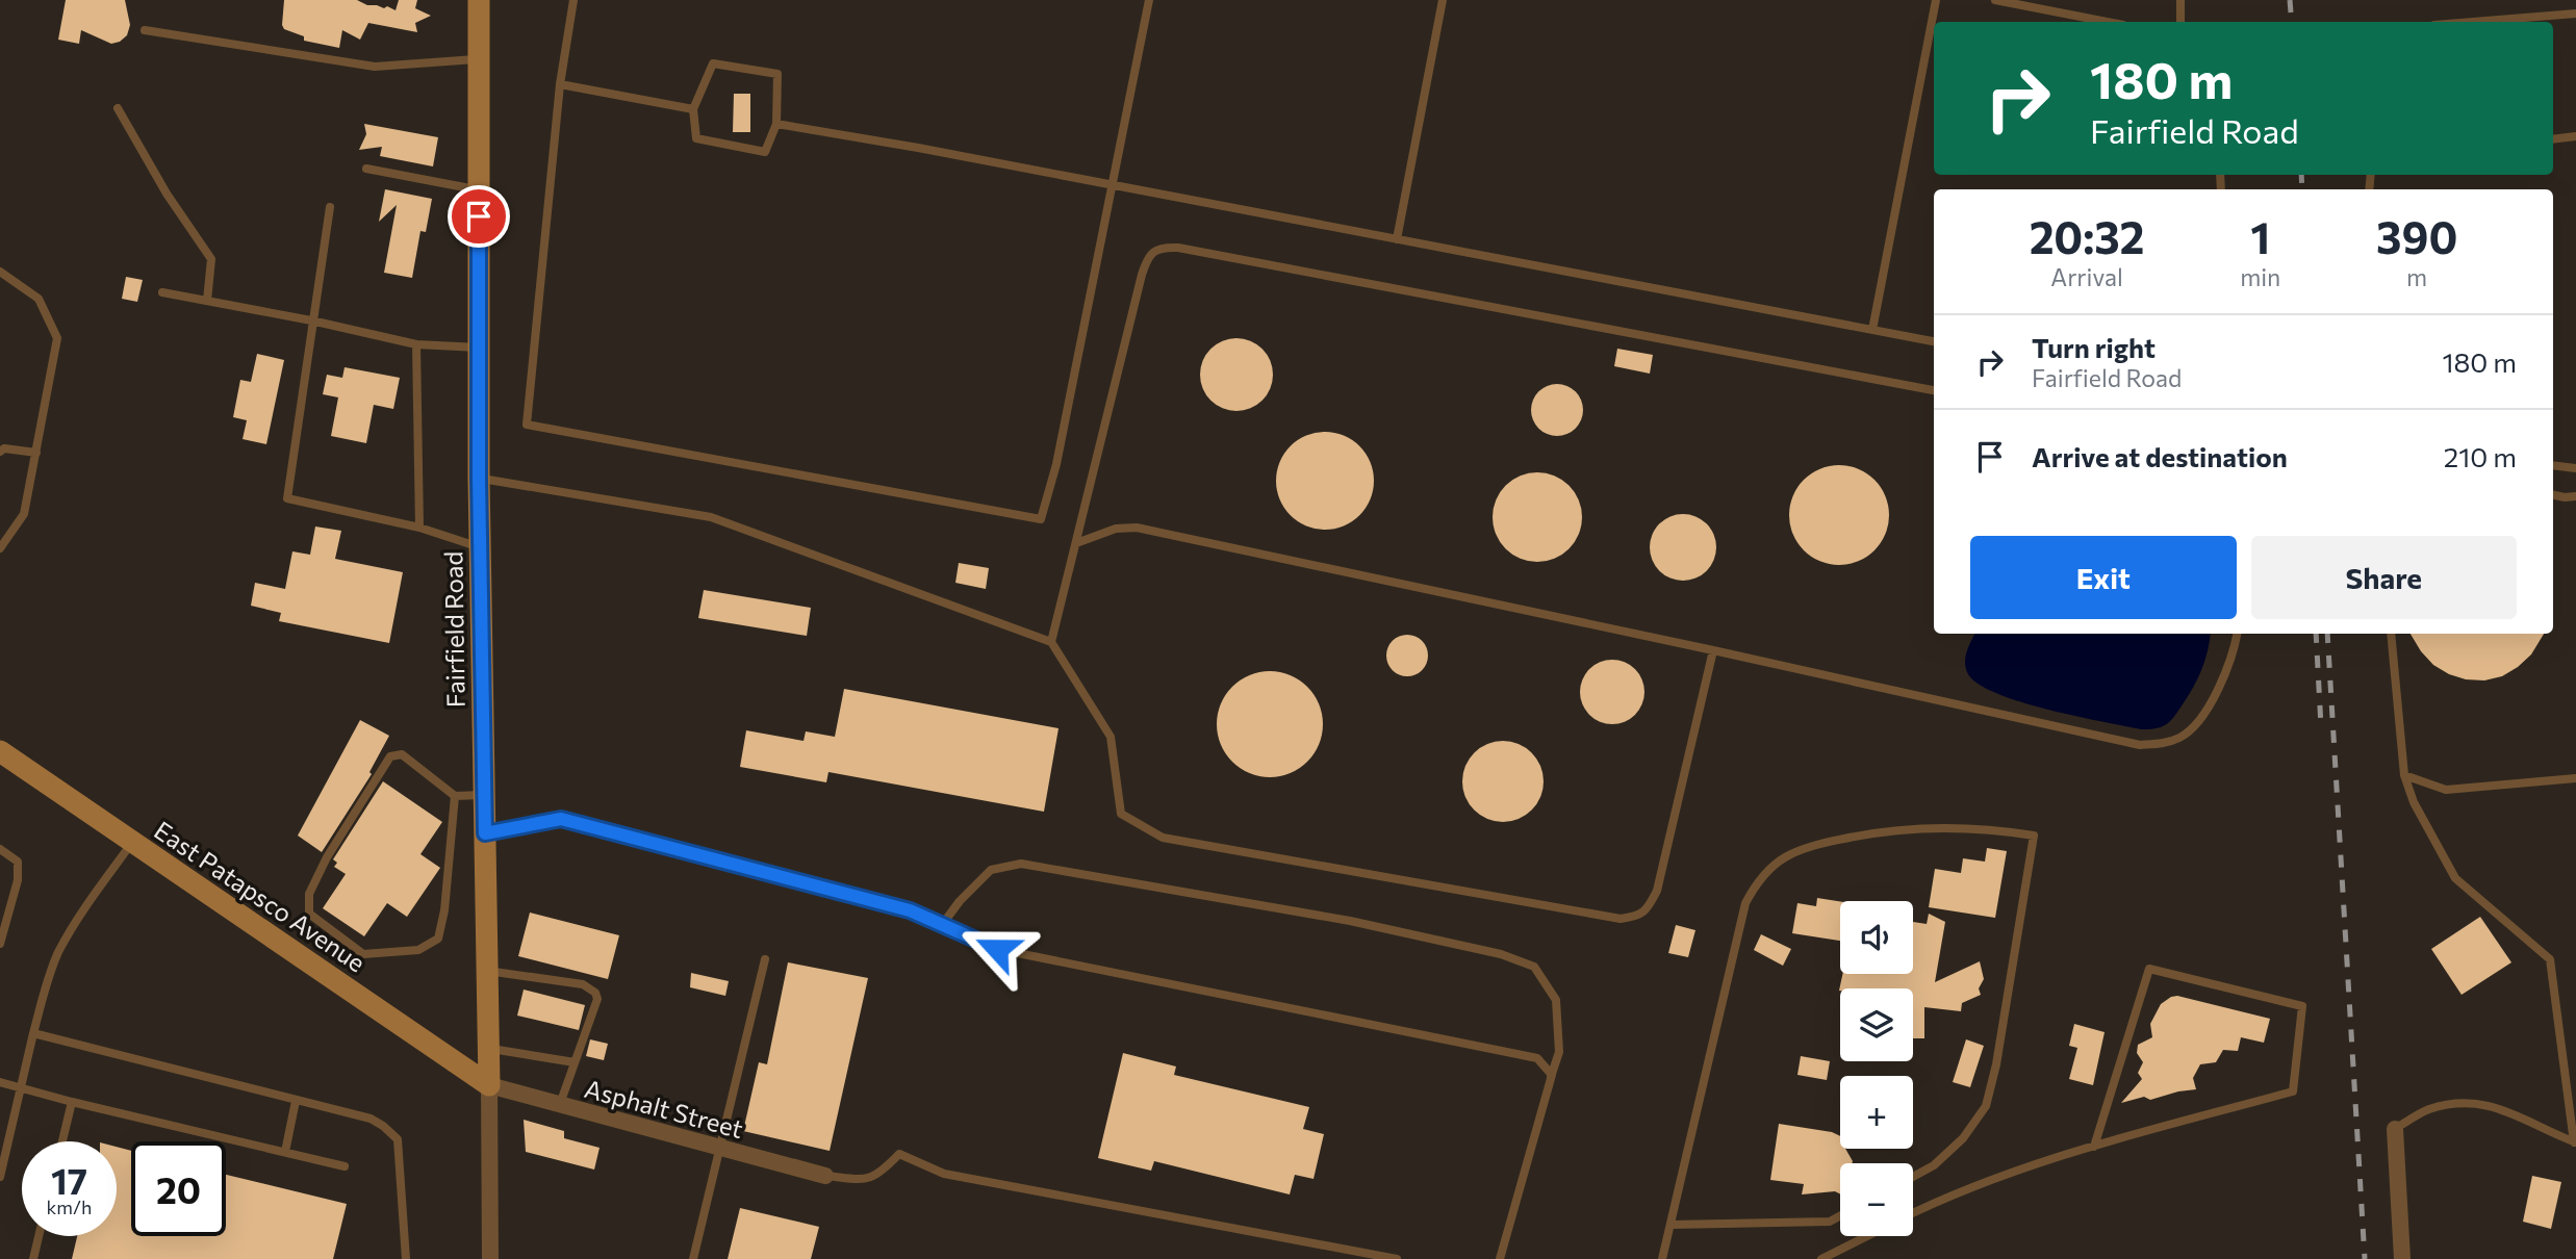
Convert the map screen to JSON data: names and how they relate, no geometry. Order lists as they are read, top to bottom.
{
  "streets": {
    "street": ["Fairfield Road", "East Patapsco Avenue", "Asphalt Street"]
  },
  "crossings": [
    ["Fairfield Road", "East Patapsco Avenue"],
    ["Fairfield Road", "Asphalt Street"],
    ["East Patapsco Avenue", "Asphalt Street"]
  ],
  "page": {
    "turn": ["180 m", "Fairfield Road"],
    "eta": [
      "20:32",
      "Arrival",
      "1",
      "min",
      "390",
      "m"
    ],
    "list": [
      {
        "name": "Turn right",
        "note": "Fairfield Road",
        "value": "180 m"
      },
      {
        "name": "Arrive at destination",
        "value": "210 m"
      }
    ],
    "buttons": ["Exit", "Share"],
    "map_buttons": ["+", "−"],
    "speed": "17 km/h",
    "limit": "20"
  }
}
